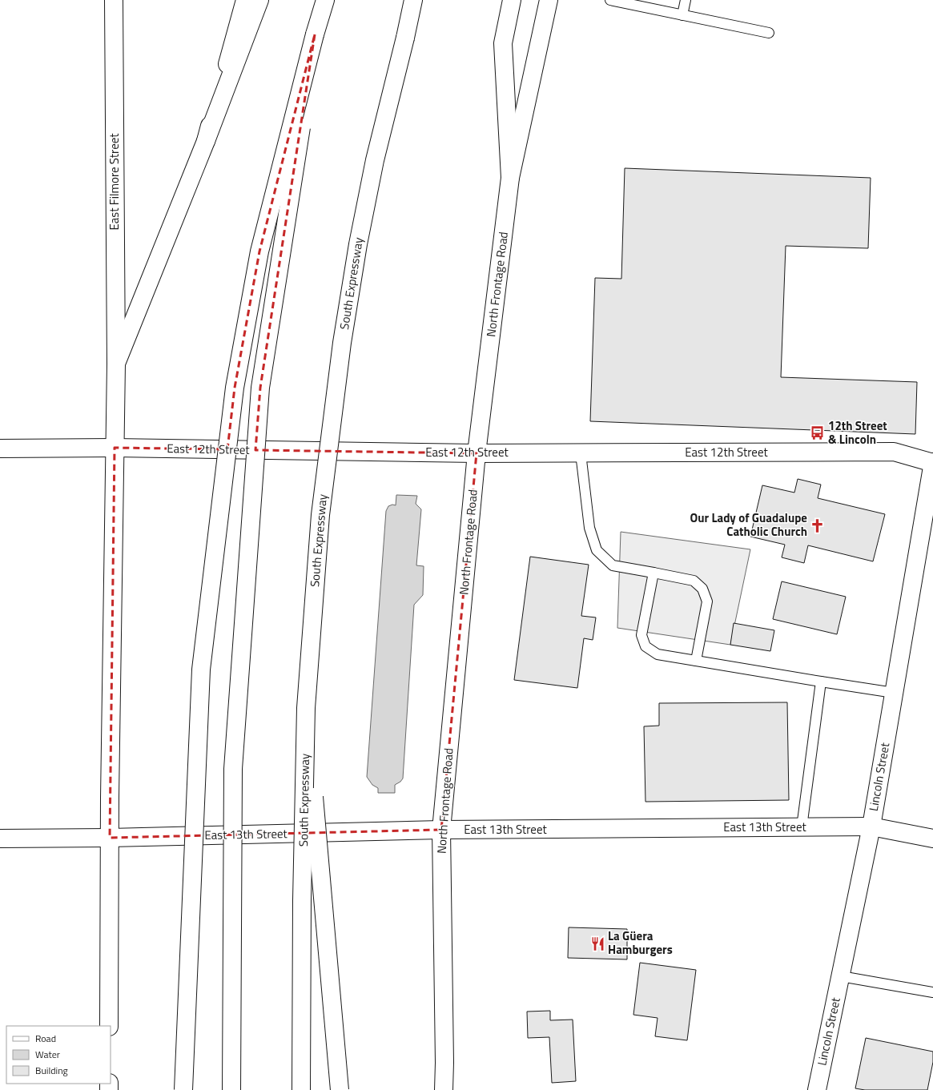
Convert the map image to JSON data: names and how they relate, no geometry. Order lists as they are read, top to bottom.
{
  "streets": {
    "main road": [
      "East Filmore Street",
      "South Expressway",
      "North Frontage Road",
      "East 12th Street",
      "Lincoln Street",
      "East 13th Street"
    ]
  },
  "crossings": [
    ["North Frontage Road", "East 12th Street"],
    ["North Frontage Road", "East 13th Street"],
    ["East 12th Street", "Lincoln Street"],
    ["Lincoln Street", "East 13th Street"]
  ],
  "places": {
    "bus stop": ["12th Street & Lincoln"],
    "church": ["Our Lady of Guadalupe Catholic Church"],
    "restaurant": ["La Güera Hamburgers"]
  },
  "legend": ["Road", "Water", "Building"]
}
